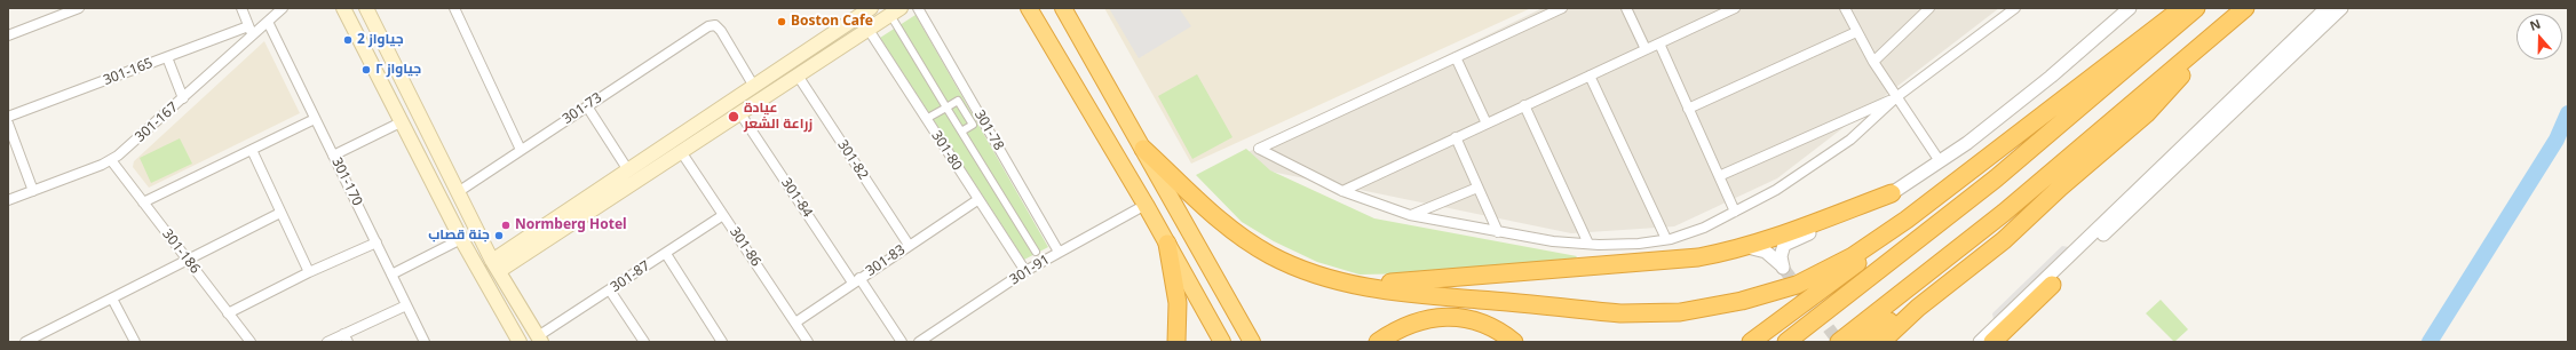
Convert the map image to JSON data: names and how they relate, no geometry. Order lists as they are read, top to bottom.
{
  "streets": {
    "street": [
      "301-165",
      "301-73",
      "301-167",
      "301-78",
      "301-80",
      "301-82",
      "301-170",
      "301-84",
      "301-86",
      "301-186",
      "301-83",
      "301-91",
      "301-87"
    ]
  },
  "crossings": [
    ["301-167", "301-170"],
    ["301-167", "301-186"],
    ["301-78", "301-91"],
    ["301-80", "301-83"],
    ["301-80", "301-91"],
    ["301-82", "301-83"],
    ["301-84", "301-83"],
    ["301-86", "301-83"],
    ["301-86", "301-87"]
  ],
  "places": [
    "Boston Cafe",
    "جیاواز 2",
    "جیاواز ٢",
    "عيادة زراعة الشعر",
    "Normberg Hotel",
    "جنة قصاب"
  ],
  "north": "top"
}
